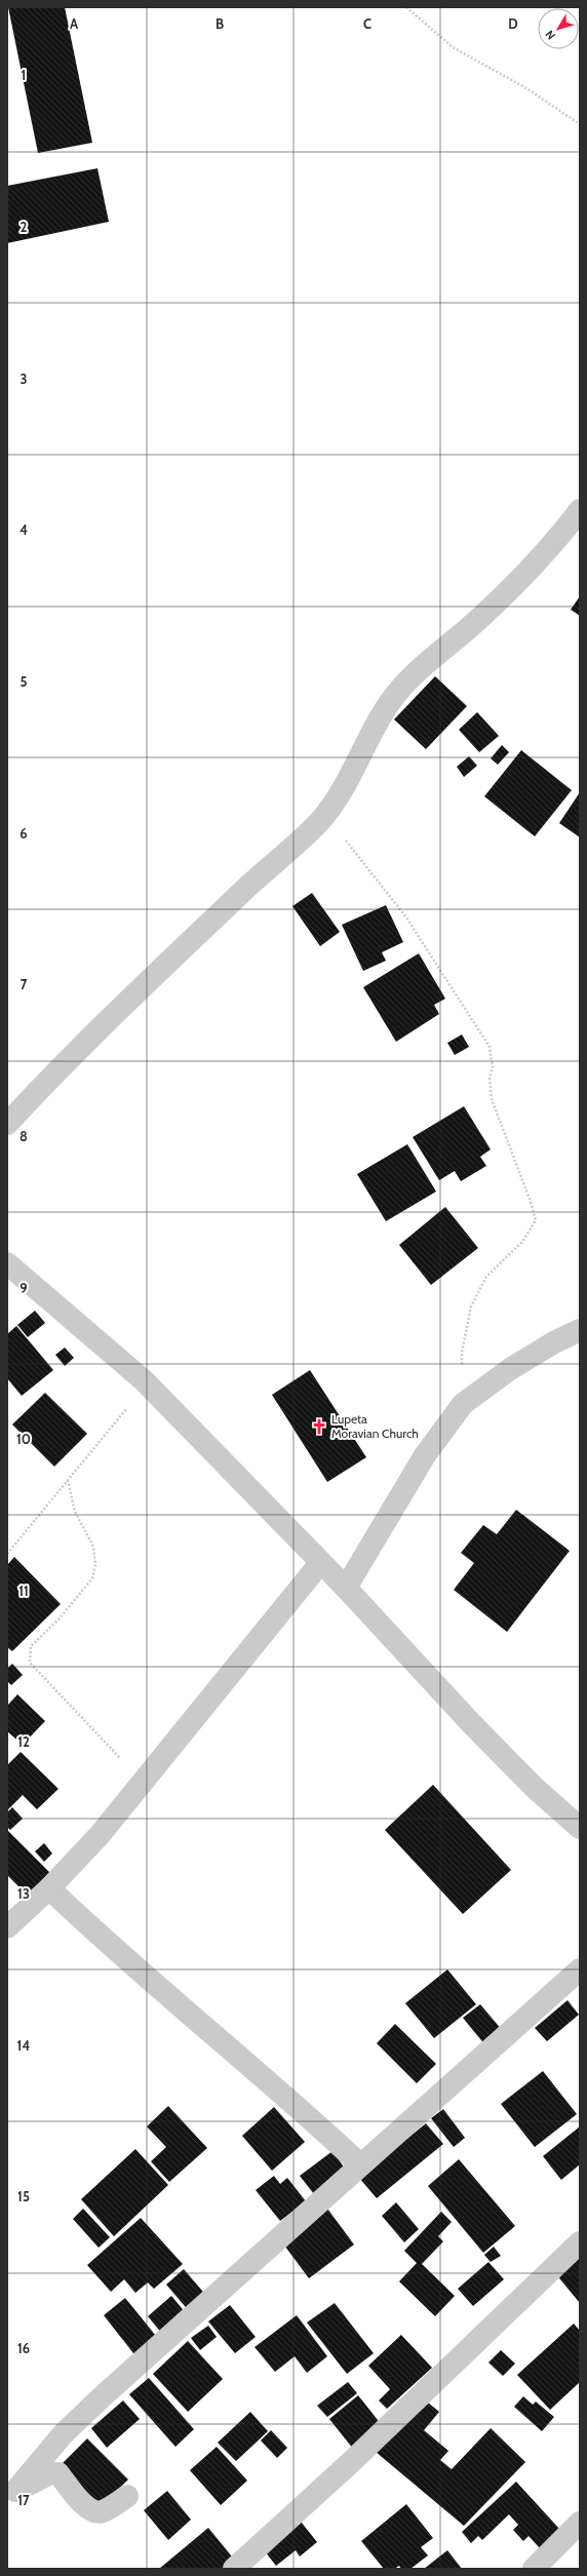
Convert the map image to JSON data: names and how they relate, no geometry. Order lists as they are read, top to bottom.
{
  "places": {
    "church": ["Lupeta Moravian Church"]
  },
  "north": "bottom left",
  "grid": {
    "columns": [
      "A",
      "B",
      "C",
      "D"
    ],
    "rows": [
      "1",
      "2",
      "3",
      "4",
      "5",
      "6",
      "7",
      "8",
      "9",
      "10",
      "11",
      "12",
      "13",
      "14",
      "15",
      "16",
      "17"
    ]
  }
}
